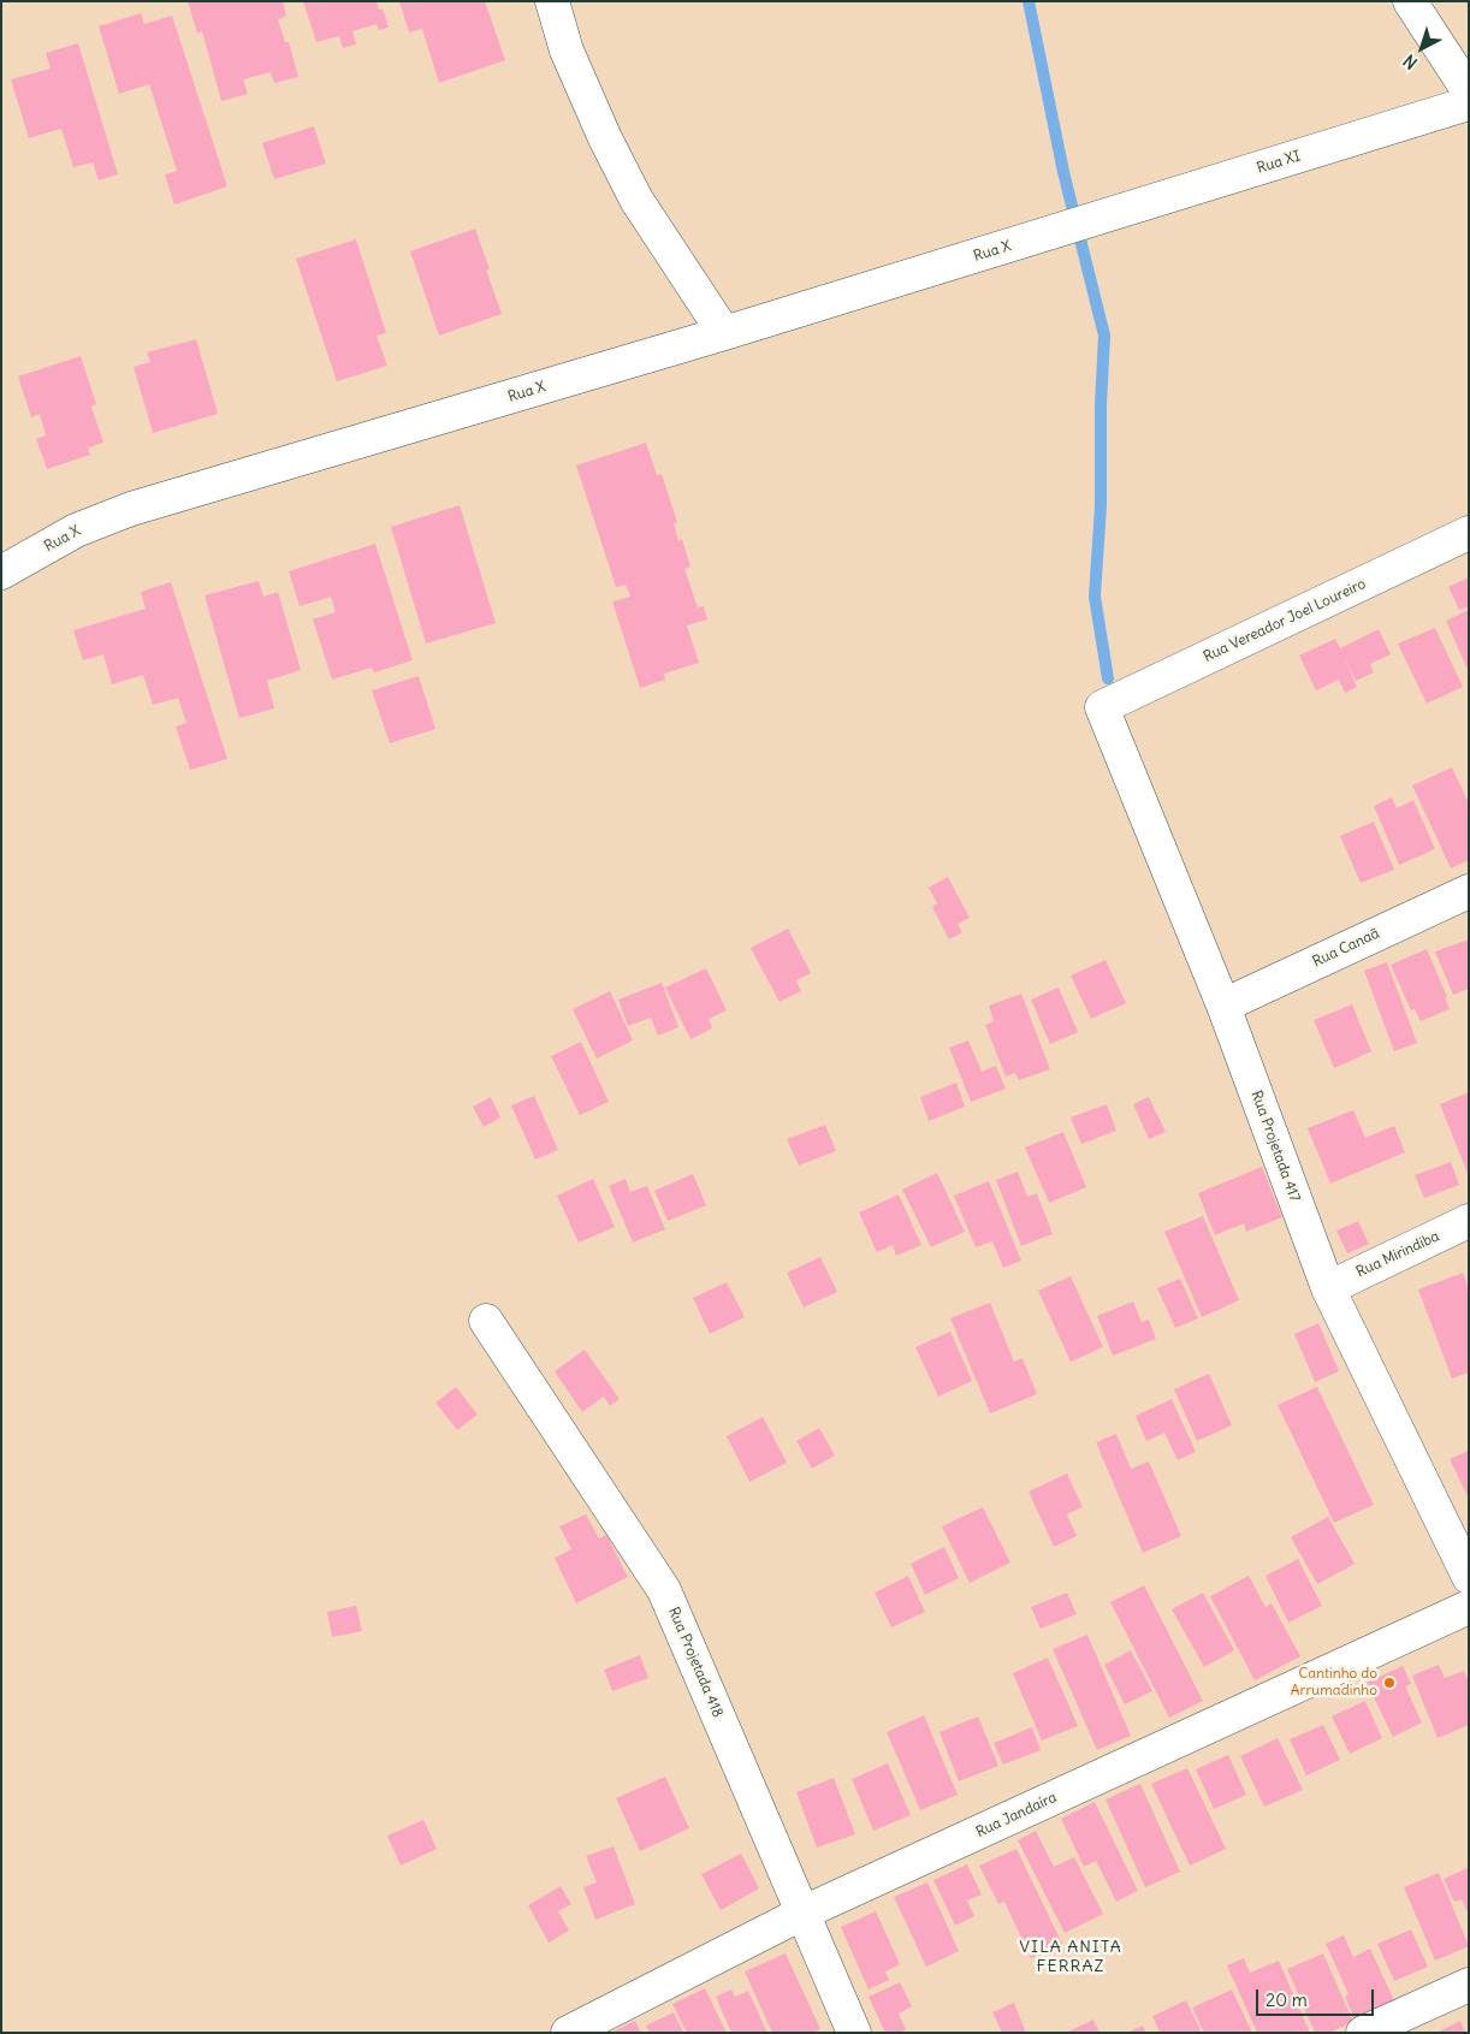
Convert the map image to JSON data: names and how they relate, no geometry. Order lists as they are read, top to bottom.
{
  "streets": {
    "street": [
      "Rua XI",
      "Rua X",
      "Rua Vereador Joel Loureiro",
      "Rua Canaã",
      "Rua Projetada 417",
      "Rua Mirindiba",
      "Rua Projetada 418",
      "Rua Jandaíra"
    ]
  },
  "crossings": [
    ["Rua XI", "Rua X"],
    ["Rua Vereador Joel Loureiro", "Rua Projetada 417"],
    ["Rua Canaã", "Rua Projetada 417"],
    ["Rua Projetada 417", "Rua Mirindiba"],
    ["Rua Projetada 418", "Rua Jandaíra"]
  ],
  "districts": ["VILA ANITA FERRAZ"],
  "places": ["Cantinho do Arrumadinho"],
  "scale_bar": "20 m",
  "north": "bottom left"
}
